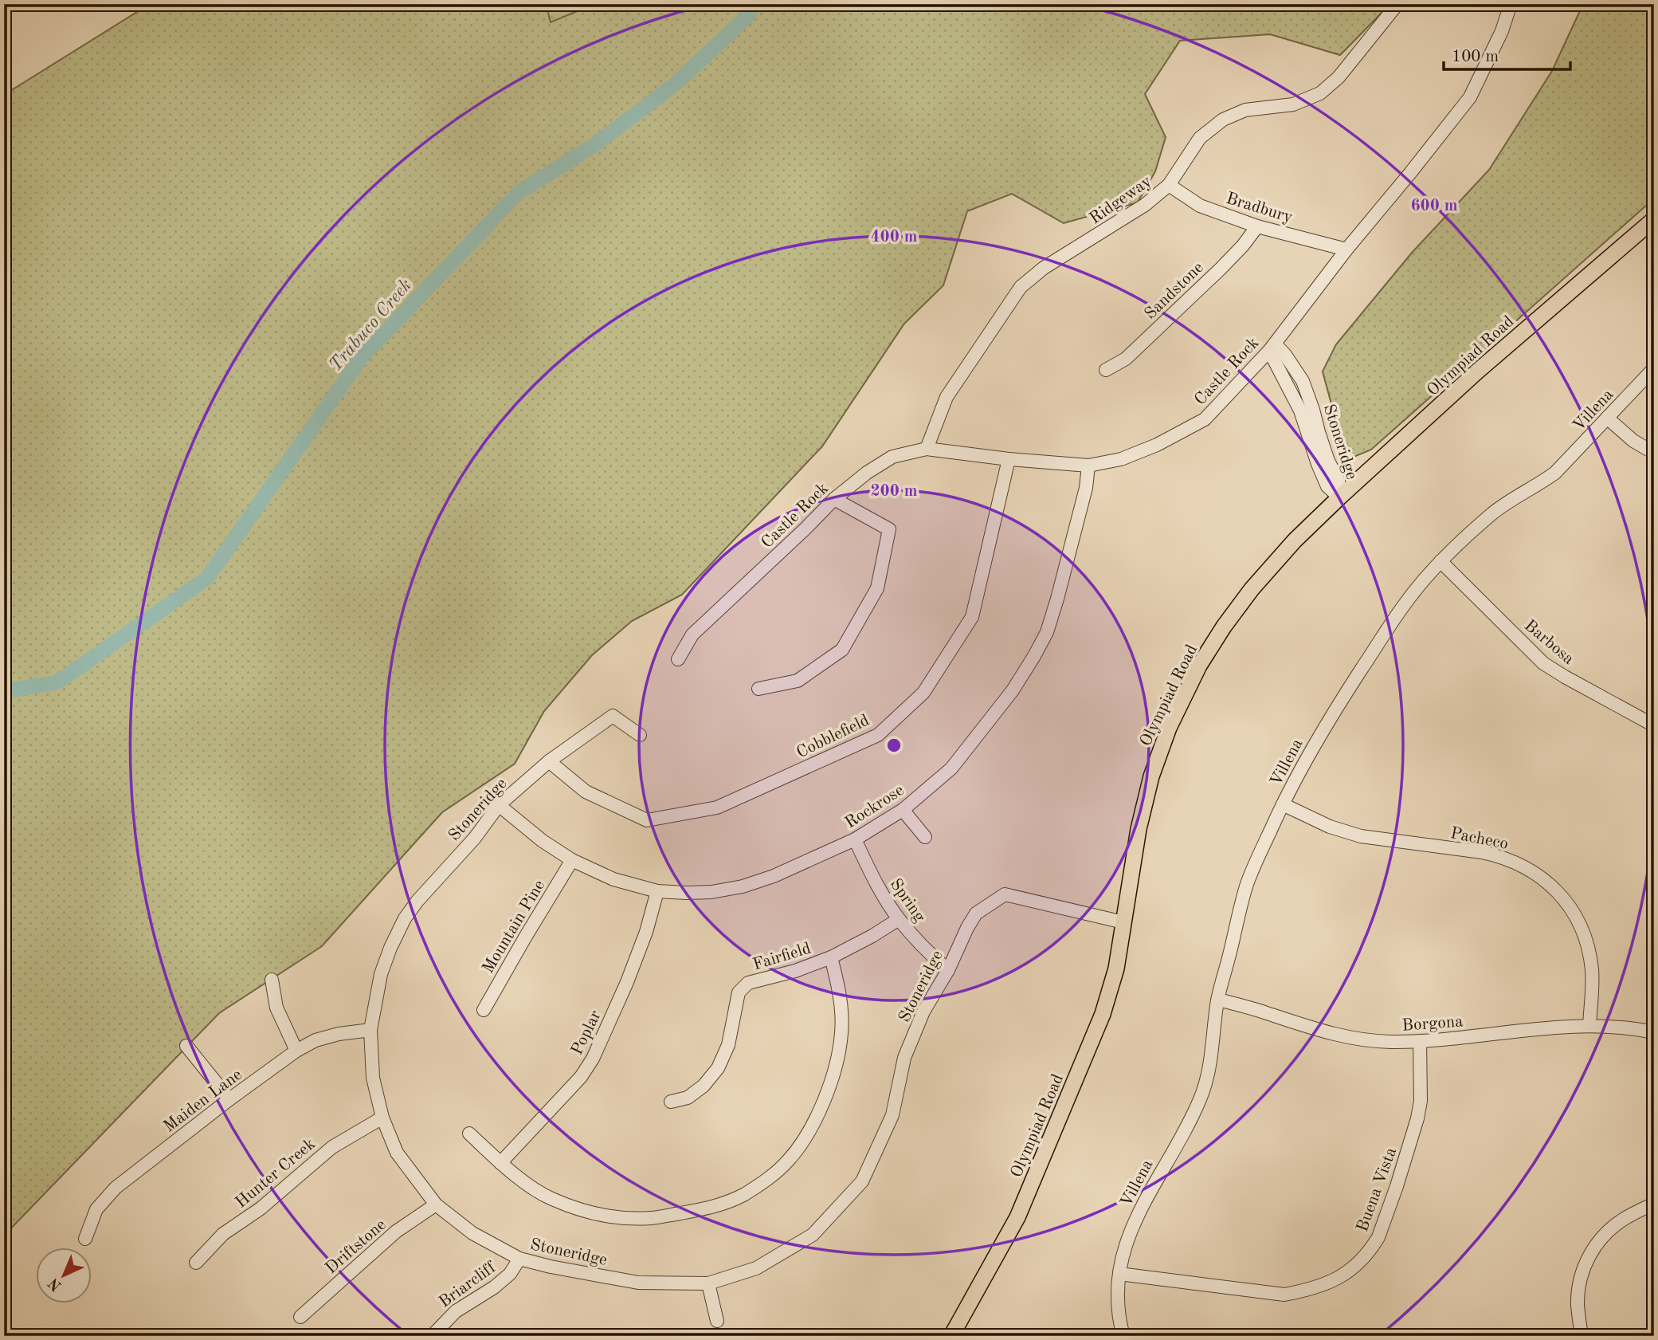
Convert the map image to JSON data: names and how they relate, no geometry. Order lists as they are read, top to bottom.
{
  "streets": {
    "main road": ["Olympiad Road"],
    "street": [
      "Ridgeway",
      "Bradbury",
      "Sandstone",
      "Castle Rock",
      "Villena",
      "Stoneridge",
      "Barbosa",
      "Cobblefield",
      "Rockrose",
      "Pacheco",
      "Spring",
      "Mountain Pine",
      "Fairfield",
      "Borgona",
      "Poplar",
      "Maiden Lane",
      "Hunter Creek",
      "Buena Vista",
      "Driftstone",
      "Briarcliff"
    ]
  },
  "crossings": [
    ["Ridgeway", "Bradbury"],
    ["Ridgeway", "Castle Rock"],
    ["Bradbury", "Sandstone"],
    ["Bradbury", "Castle Rock"],
    ["Olympiad Road", "Stoneridge"],
    ["Castle Rock", "Stoneridge"],
    ["Castle Rock", "Cobblefield"],
    ["Castle Rock", "Rockrose"],
    ["Villena", "Barbosa"],
    ["Villena", "Pacheco"],
    ["Villena", "Borgona"],
    ["Villena", "Buena Vista"],
    ["Stoneridge", "Cobblefield"],
    ["Stoneridge", "Rockrose"],
    ["Stoneridge", "Spring"],
    ["Stoneridge", "Maiden Lane"],
    ["Stoneridge", "Hunter Creek"],
    ["Stoneridge", "Driftstone"],
    ["Stoneridge", "Briarcliff"],
    ["Rockrose", "Spring"],
    ["Rockrose", "Mountain Pine"],
    ["Rockrose", "Poplar"],
    ["Pacheco", "Borgona"],
    ["Spring", "Fairfield"],
    ["Borgona", "Buena Vista"]
  ],
  "water": ["Trabuco Creek"],
  "scale_bar": "100 m",
  "north": "bottom left",
  "rings": ["600 m", "400 m", "200 m"]
}
